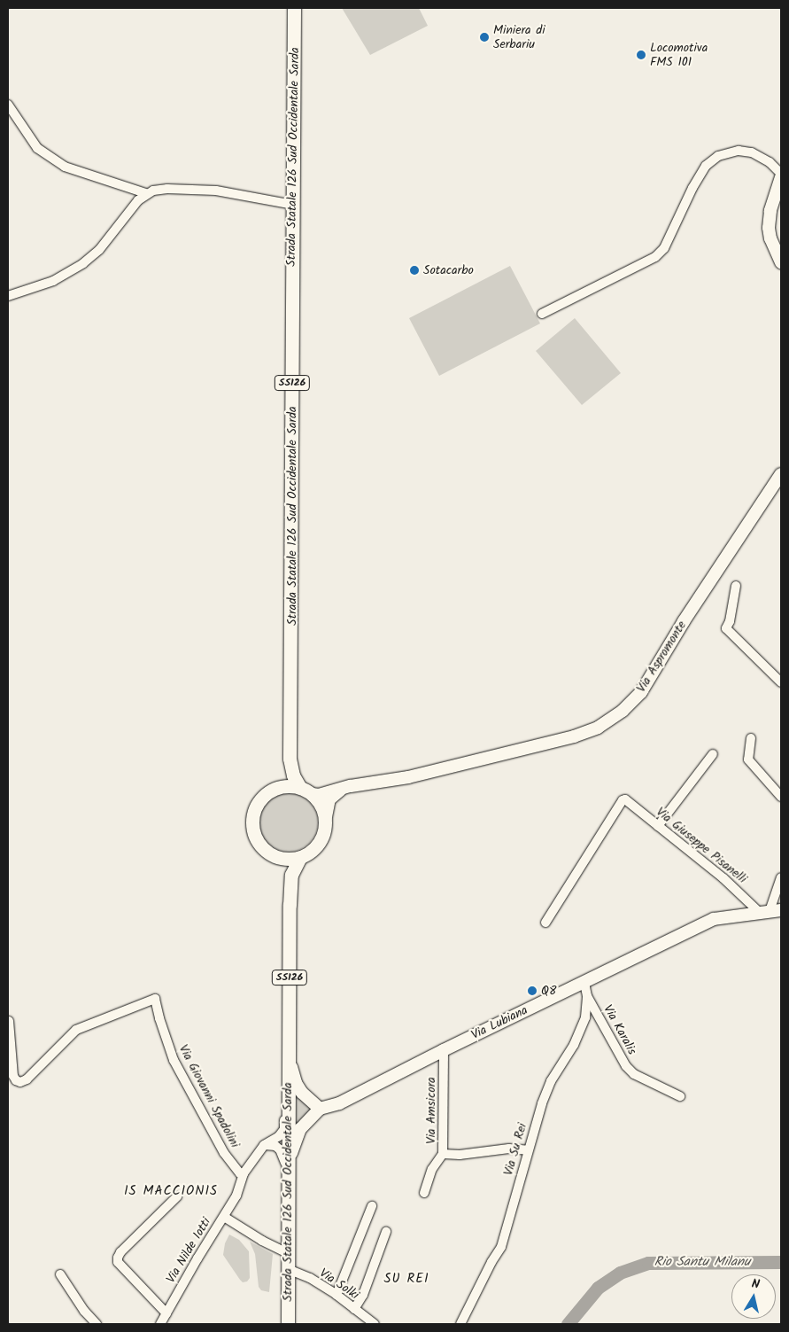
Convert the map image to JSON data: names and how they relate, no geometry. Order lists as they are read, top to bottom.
{
  "streets": {
    "main road": [
      "Strada Statale 126 Sud Occidentale Sarda",
      "SS126",
      "Via Aspromonte",
      "Via Lubiana"
    ],
    "street": [
      "Via Giuseppe Pisanelli",
      "Via Karalis",
      "Via Giovanni Spadolini",
      "Via Amsicora",
      "Via Su Rei",
      "Via Nilde Iotti",
      "Via Solki"
    ]
  },
  "crossings": [
    ["Strada Statale 126 Sud Occidentale Sarda", "SS126"],
    ["Strada Statale 126 Sud Occidentale Sarda", "Via Lubiana"],
    ["Strada Statale 126 Sud Occidentale Sarda", "Via Nilde Iotti"],
    ["Strada Statale 126 Sud Occidentale Sarda", "Via Solki"],
    ["SS126", "Via Aspromonte"],
    ["Via Giuseppe Pisanelli", "Via Lubiana"],
    ["Via Lubiana", "Via Amsicora"],
    ["Via Lubiana", "Via Su Rei"],
    ["Via Karalis", "Via Su Rei"],
    ["Via Giovanni Spadolini", "Via Nilde Iotti"]
  ],
  "districts": ["IS MACCIONIS", "SU REI"],
  "water": ["Rio Santu Milanu"],
  "places": [
    "Miniera di Serbariu",
    "Locomotiva FMS 101",
    "Sotacarbo",
    "Q8"
  ],
  "north": "top"
}
